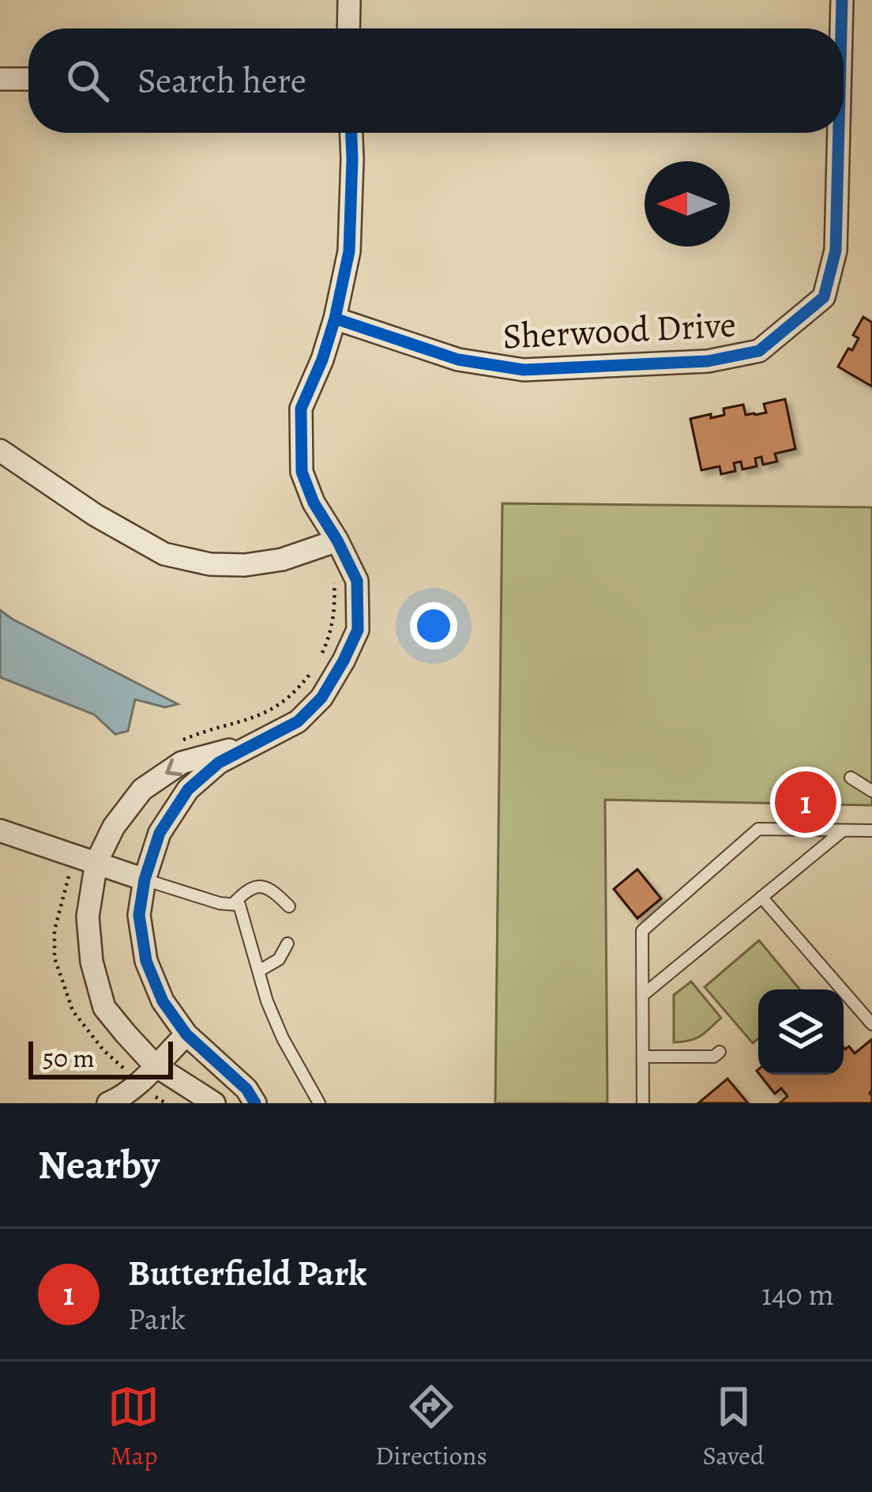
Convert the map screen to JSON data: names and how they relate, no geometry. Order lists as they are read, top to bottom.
{
  "streets": {
    "street": ["Sherwood Drive"]
  },
  "scale_bar": "50 m",
  "north": "left",
  "page": {
    "search": "Search here",
    "pins": "1",
    "scale": "50 m",
    "heading": "Nearby",
    "list": [
      {
        "mark": "1",
        "name": "Butterfield Park",
        "note": "Park",
        "value": "140 m"
      }
    ],
    "nav": ["Map", "Directions", "Saved"]
  }
}
